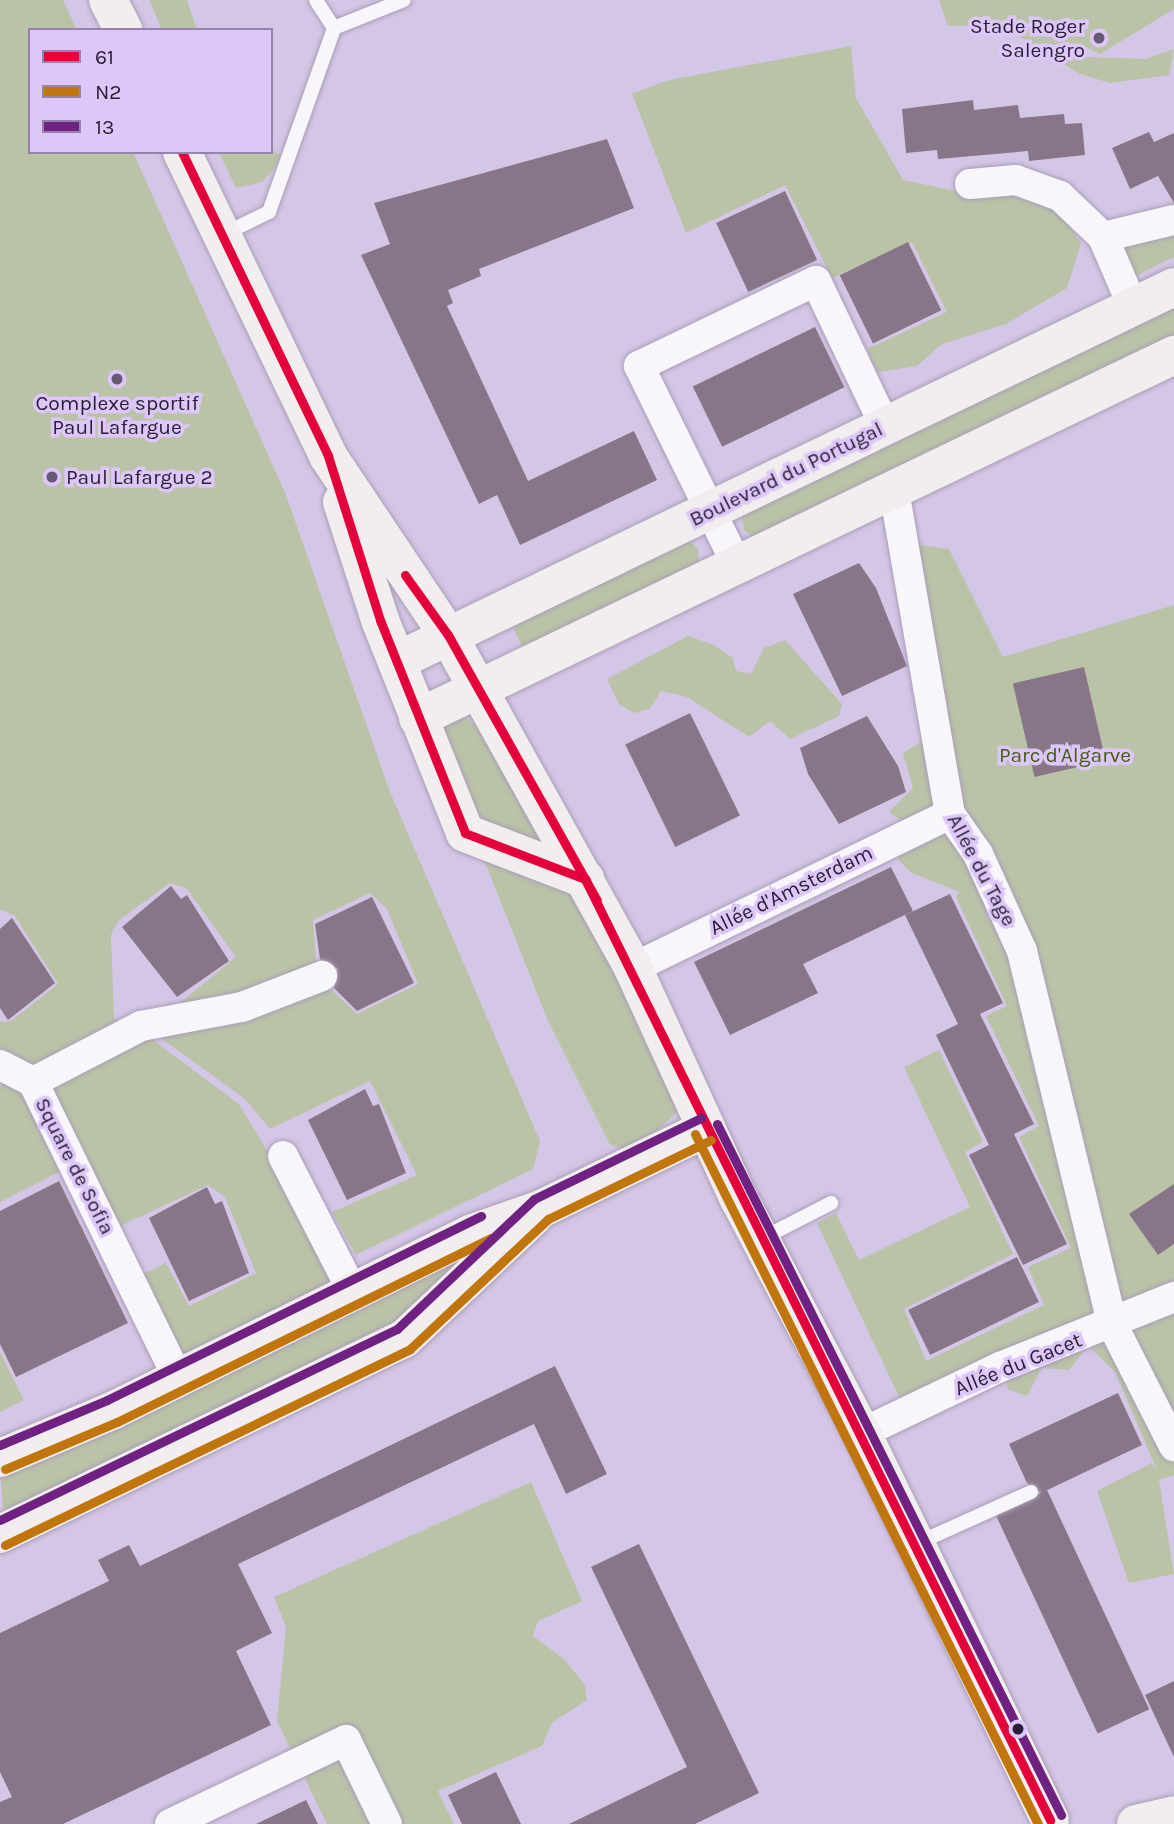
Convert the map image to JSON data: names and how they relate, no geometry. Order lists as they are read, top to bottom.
{
  "streets": {
    "street": [
      "Boulevard du Portugal",
      "Allée du Tage",
      "Allée d'Amsterdam",
      "Square de Sofia",
      "Allée du Gacet"
    ]
  },
  "crossings": [
    ["Allée du Tage", "Allée d'Amsterdam"],
    ["Allée du Tage", "Allée du Gacet"]
  ],
  "parks": ["Parc d'Algarve"],
  "places": ["Stade Roger Salengro", "Complexe sportif Paul Lafargue", "Paul Lafargue 2"],
  "lines": ["transit line 61", "transit line 13", "transit line N2"],
  "legend": ["61", "N2", "13"]
}
